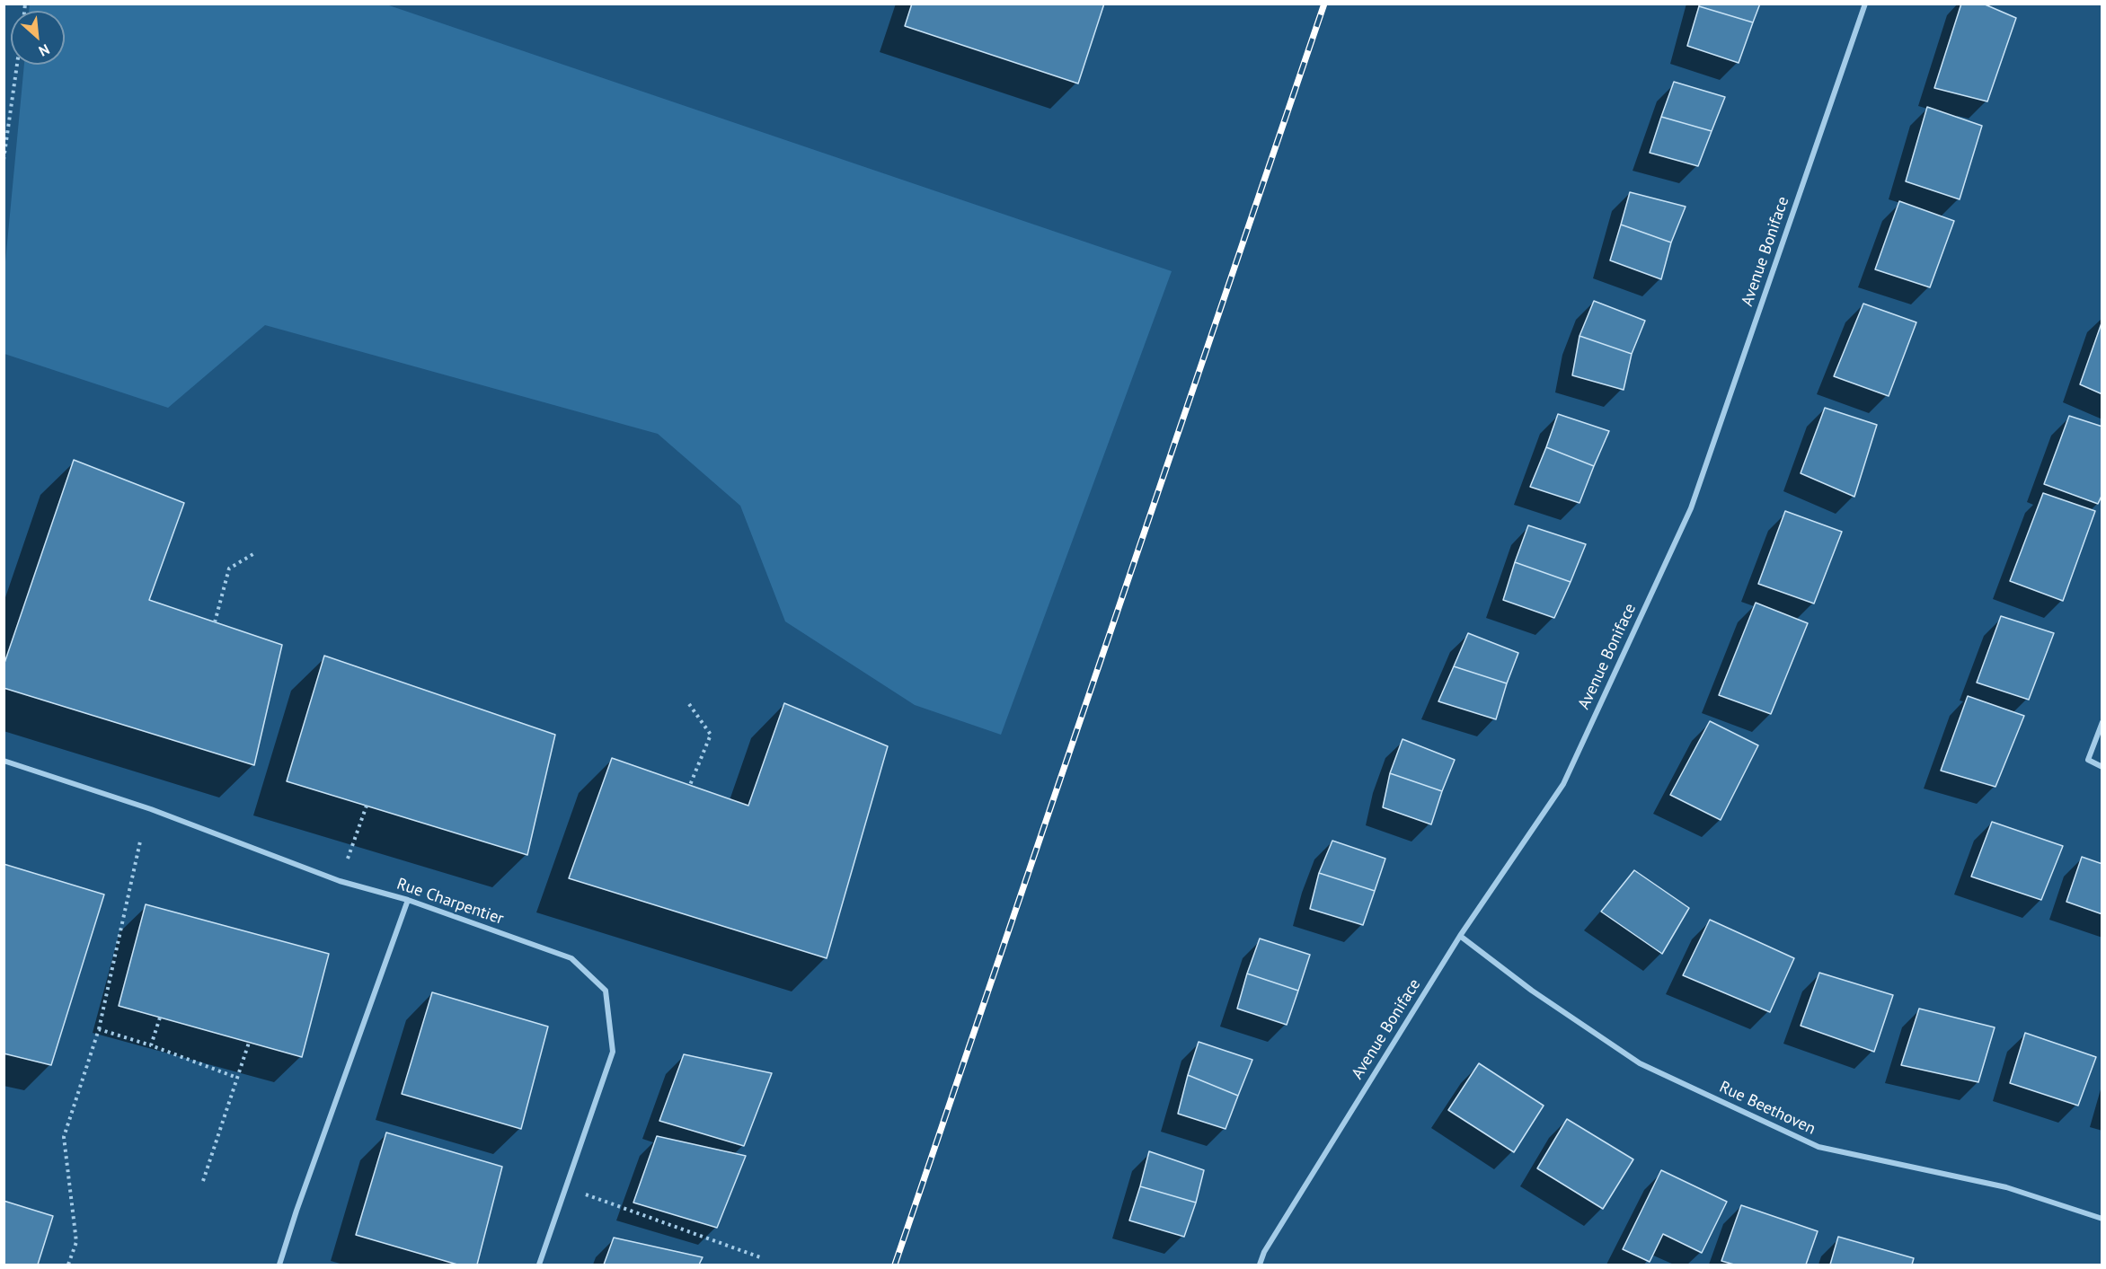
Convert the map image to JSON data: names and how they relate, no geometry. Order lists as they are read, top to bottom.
{
  "streets": {
    "street": ["Avenue Boniface", "Rue Charpentier", "Rue Beethoven"]
  },
  "crossings": [
    ["Avenue Boniface", "Rue Beethoven"]
  ],
  "north": "bottom right"
}
